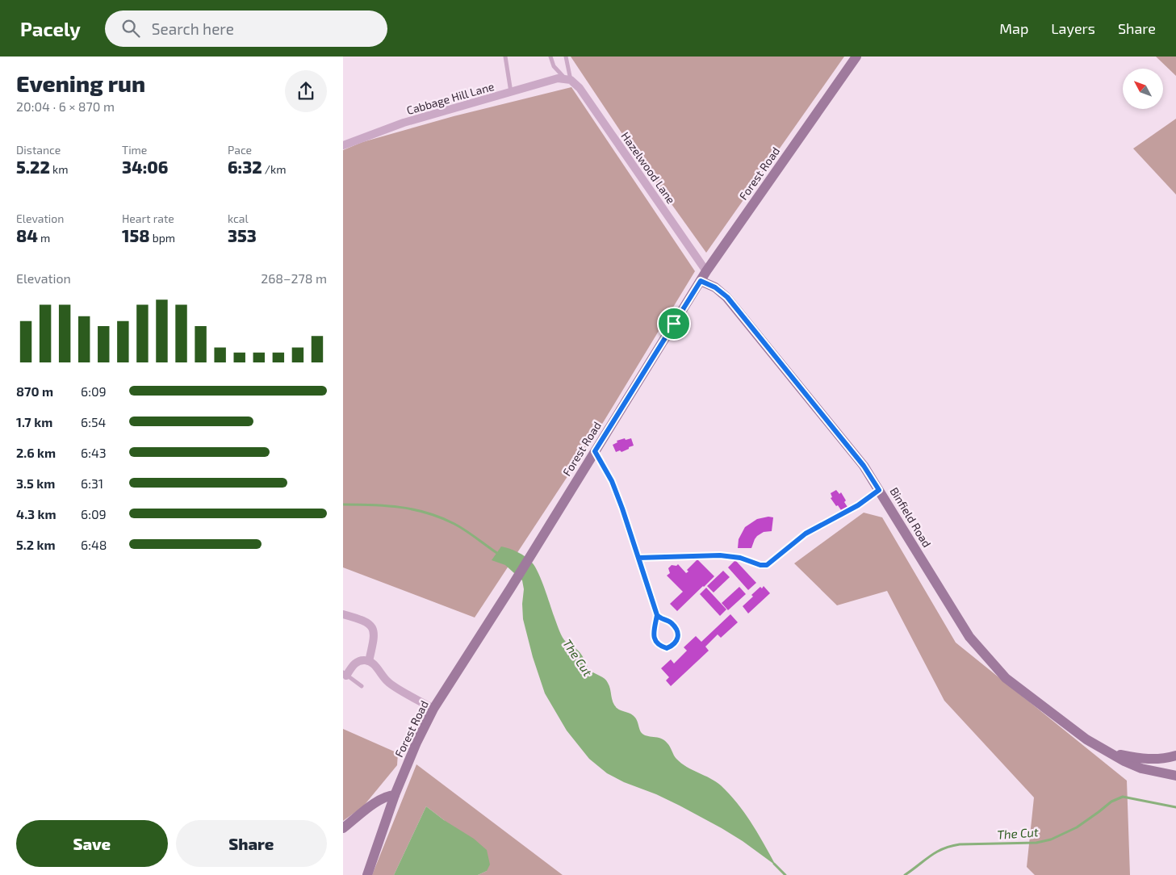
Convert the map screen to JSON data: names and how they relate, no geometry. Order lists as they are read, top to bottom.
{
  "streets": {
    "main road": ["Forest Road", "Binfield Road"],
    "street": ["Cabbage Hill Lane", "Hazelwood Lane"]
  },
  "crossings": [
    ["Cabbage Hill Lane", "Hazelwood Lane"],
    ["Hazelwood Lane", "Forest Road"],
    ["Forest Road", "Binfield Road"]
  ],
  "water": ["The Cut"],
  "north": "top left",
  "page": {
    "header": "Pacely",
    "search": "Search here",
    "nav": ["Map", "Layers", "Share"],
    "heading": ["Evening run", "20:04 · 6 × 870 m"],
    "stats": [
      ["Distance", "5.22 km"],
      ["Time", "34:06"],
      ["Pace", "6:32 /km"],
      ["Elevation", "84 m"],
      ["Heart rate", "158 bpm"],
      ["kcal", "353"]
    ],
    "chart": ["Elevation", "268–278 m"],
    "list": [
      {
        "name": "870 m",
        "note": "6:09"
      },
      {
        "name": "1.7 km",
        "note": "6:54"
      },
      {
        "name": "2.6 km",
        "note": "6:43"
      },
      {
        "name": "3.5 km",
        "note": "6:31"
      },
      {
        "name": "4.3 km",
        "note": "6:09"
      },
      {
        "name": "5.2 km",
        "note": "6:48"
      }
    ],
    "buttons": ["Save", "Share"]
  }
}
